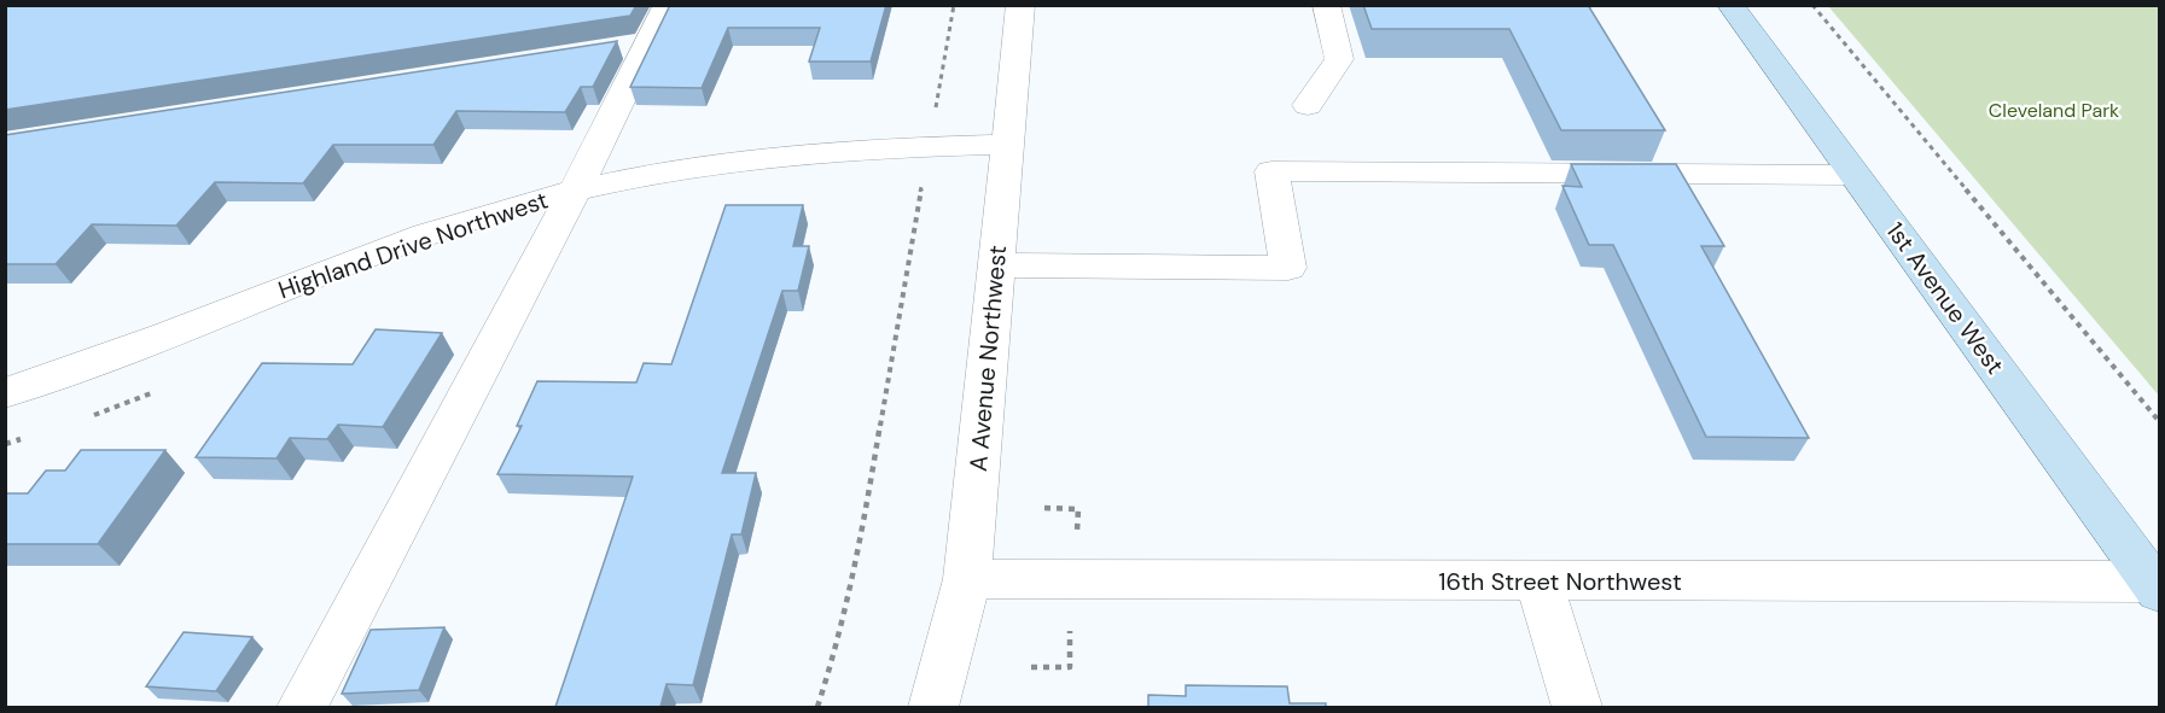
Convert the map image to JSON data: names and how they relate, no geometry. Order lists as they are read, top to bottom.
{
  "streets": {
    "main road": ["1st Avenue West"],
    "street": ["Highland Drive Northwest", "A Avenue Northwest", "16th Street Northwest"]
  },
  "crossings": [
    ["Highland Drive Northwest", "A Avenue Northwest"],
    ["1st Avenue West", "16th Street Northwest"],
    ["A Avenue Northwest", "16th Street Northwest"]
  ],
  "parks": ["Cleveland Park"]
}
